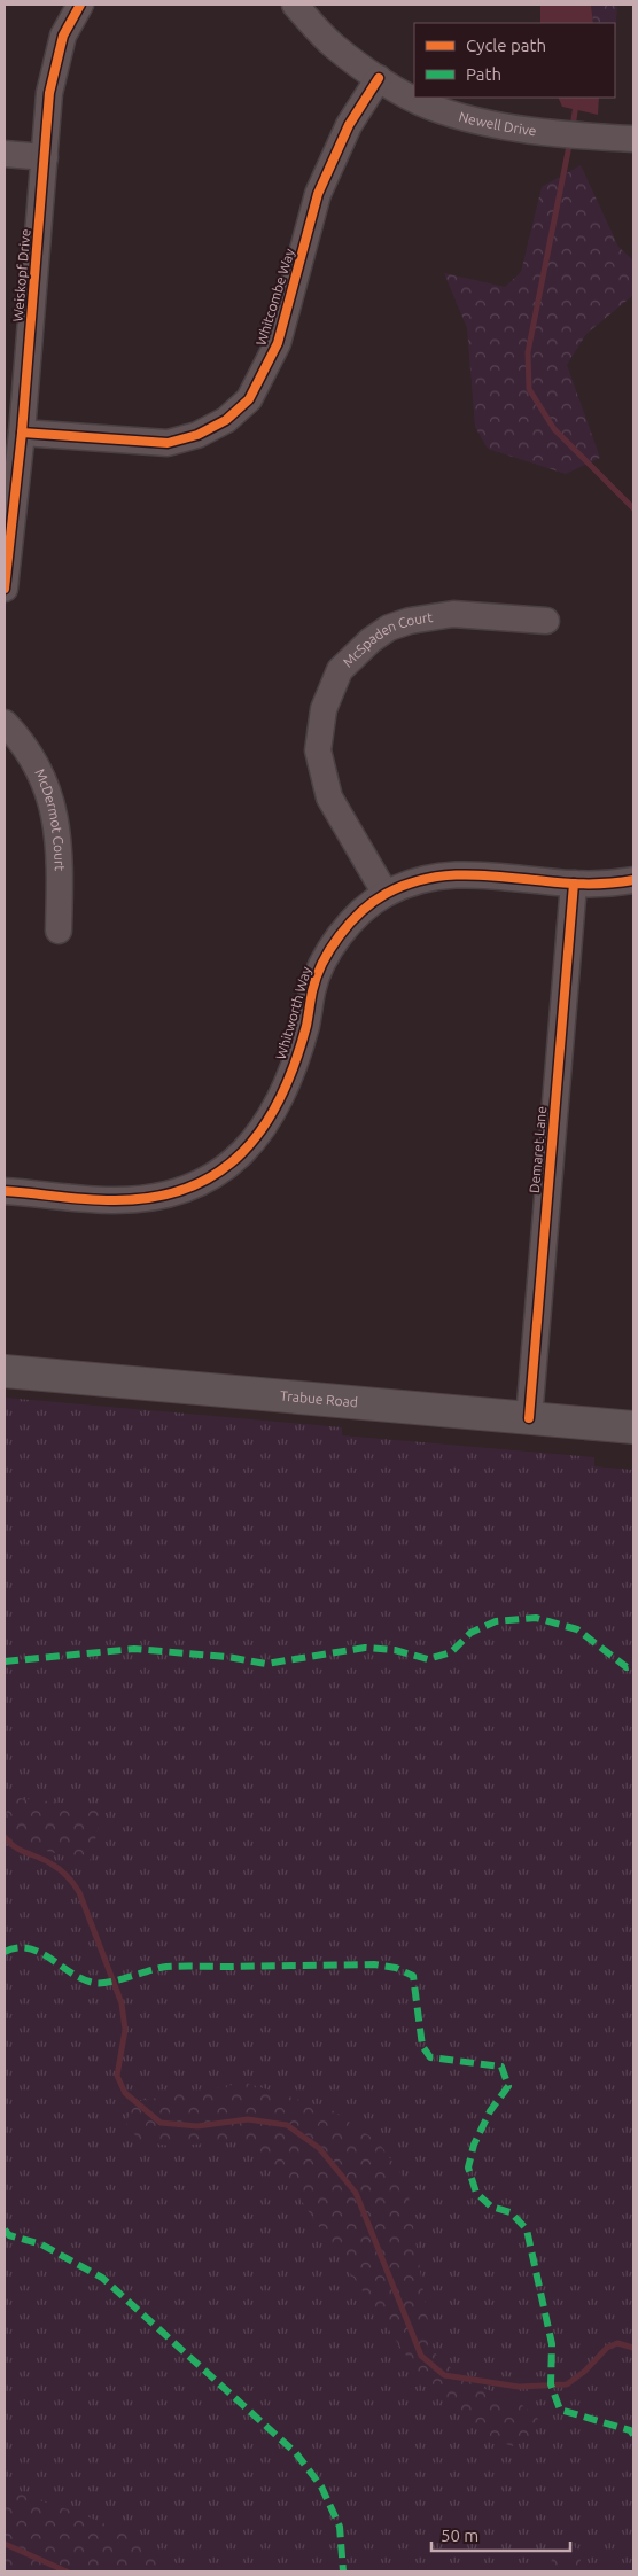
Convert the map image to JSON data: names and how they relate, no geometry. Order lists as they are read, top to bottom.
{
  "streets": {
    "main road": ["Trabue Road"],
    "street": [
      "Newell Drive",
      "Weiskopf Drive",
      "Whitcombe Way",
      "McSpaden Court",
      "McDermot Court",
      "Whitworth Way",
      "Demaret Lane"
    ]
  },
  "crossings": [
    ["Newell Drive", "Whitcombe Way"],
    ["Weiskopf Drive", "Whitcombe Way"],
    ["McSpaden Court", "Whitworth Way"],
    ["Whitworth Way", "Demaret Lane"],
    ["Demaret Lane", "Trabue Road"]
  ],
  "legend": ["Cycle path", "Path"],
  "scale_bar": "50 m"
}
